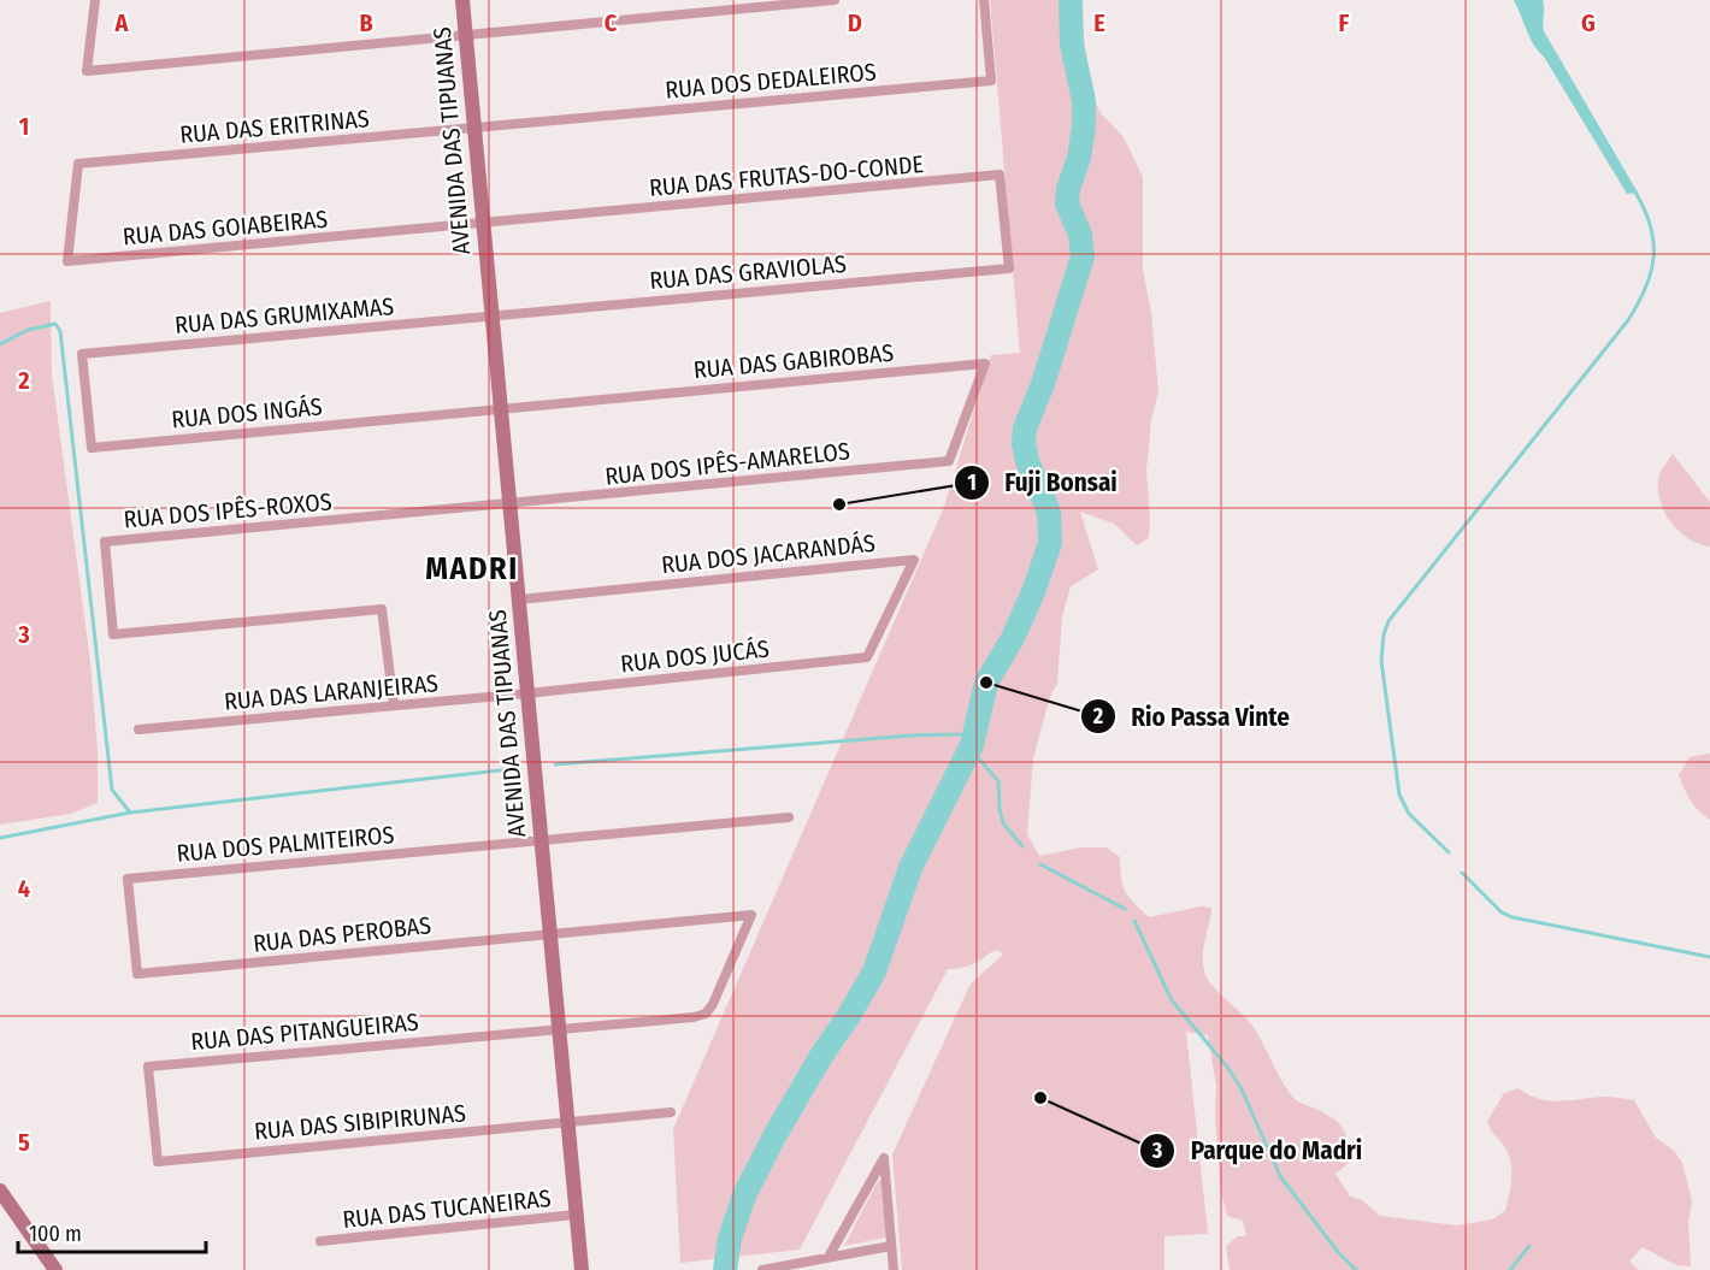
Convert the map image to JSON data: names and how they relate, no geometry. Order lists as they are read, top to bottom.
{
  "streets": {
    "main road": ["AVENIDA DAS TIPUANAS"],
    "street": [
      "RUA DOS DEDALEIROS",
      "RUA DAS ERITRINAS",
      "RUA DAS FRUTAS-DO-CONDE",
      "RUA DAS GOIABEIRAS",
      "RUA DAS GRAVIOLAS",
      "RUA DAS GRUMIXAMAS",
      "RUA DAS GABIROBAS",
      "RUA DOS INGÁS",
      "RUA DOS IPÊS-AMARELOS",
      "RUA DOS IPÊS-ROXOS",
      "RUA DOS JACARANDÁS",
      "RUA DOS JUCÁS",
      "RUA DAS LARANJEIRAS",
      "RUA DOS PALMITEIROS",
      "RUA DAS PEROBAS",
      "RUA DAS PITANGUEIRAS",
      "RUA DAS SIBIPIRUNAS",
      "RUA DAS TUCANEIRAS"
    ]
  },
  "crossings": [
    ["RUA DOS DEDALEIROS", "RUA DAS ERITRINAS"],
    ["RUA DOS DEDALEIROS", "AVENIDA DAS TIPUANAS"],
    ["RUA DAS ERITRINAS", "AVENIDA DAS TIPUANAS"],
    ["RUA DAS ERITRINAS", "RUA DAS GOIABEIRAS"],
    ["AVENIDA DAS TIPUANAS", "RUA DAS FRUTAS-DO-CONDE"],
    ["AVENIDA DAS TIPUANAS", "RUA DAS GOIABEIRAS"],
    ["AVENIDA DAS TIPUANAS", "RUA DAS GRAVIOLAS"],
    ["AVENIDA DAS TIPUANAS", "RUA DAS GRUMIXAMAS"],
    ["AVENIDA DAS TIPUANAS", "RUA DAS GABIROBAS"],
    ["AVENIDA DAS TIPUANAS", "RUA DOS INGÁS"],
    ["AVENIDA DAS TIPUANAS", "RUA DOS IPÊS-AMARELOS"],
    ["AVENIDA DAS TIPUANAS", "RUA DOS IPÊS-ROXOS"],
    ["AVENIDA DAS TIPUANAS", "RUA DOS JACARANDÁS"],
    ["AVENIDA DAS TIPUANAS", "RUA DOS JUCÁS"],
    ["AVENIDA DAS TIPUANAS", "RUA DAS LARANJEIRAS"],
    ["AVENIDA DAS TIPUANAS", "RUA DOS PALMITEIROS"],
    ["AVENIDA DAS TIPUANAS", "RUA DAS PEROBAS"],
    ["AVENIDA DAS TIPUANAS", "RUA DAS PITANGUEIRAS"],
    ["AVENIDA DAS TIPUANAS", "RUA DAS SIBIPIRUNAS"],
    ["AVENIDA DAS TIPUANAS", "RUA DAS TUCANEIRAS"],
    ["RUA DAS FRUTAS-DO-CONDE", "RUA DAS GOIABEIRAS"],
    ["RUA DAS FRUTAS-DO-CONDE", "RUA DAS GRAVIOLAS"],
    ["RUA DAS GRAVIOLAS", "RUA DAS GRUMIXAMAS"],
    ["RUA DAS GRUMIXAMAS", "RUA DOS INGÁS"],
    ["RUA DAS GABIROBAS", "RUA DOS INGÁS"],
    ["RUA DAS GABIROBAS", "RUA DOS IPÊS-AMARELOS"],
    ["RUA DOS IPÊS-AMARELOS", "RUA DOS IPÊS-ROXOS"],
    ["RUA DOS IPÊS-ROXOS", "RUA DAS LARANJEIRAS"],
    ["RUA DOS JACARANDÁS", "RUA DOS JUCÁS"],
    ["RUA DOS JUCÁS", "RUA DAS LARANJEIRAS"],
    ["RUA DOS PALMITEIROS", "RUA DAS PEROBAS"],
    ["RUA DAS PEROBAS", "RUA DAS PITANGUEIRAS"],
    ["RUA DAS PITANGUEIRAS", "RUA DAS SIBIPIRUNAS"]
  ],
  "districts": ["MADRI"],
  "places": ["Fuji Bonsai", "Rio Passa Vinte", "Parque do Madri"],
  "scale_bar": "100 m",
  "grid": {
    "columns": [
      "A",
      "B",
      "C",
      "D",
      "E",
      "F",
      "G"
    ],
    "rows": [
      "1",
      "2",
      "3",
      "4",
      "5"
    ]
  }
}
